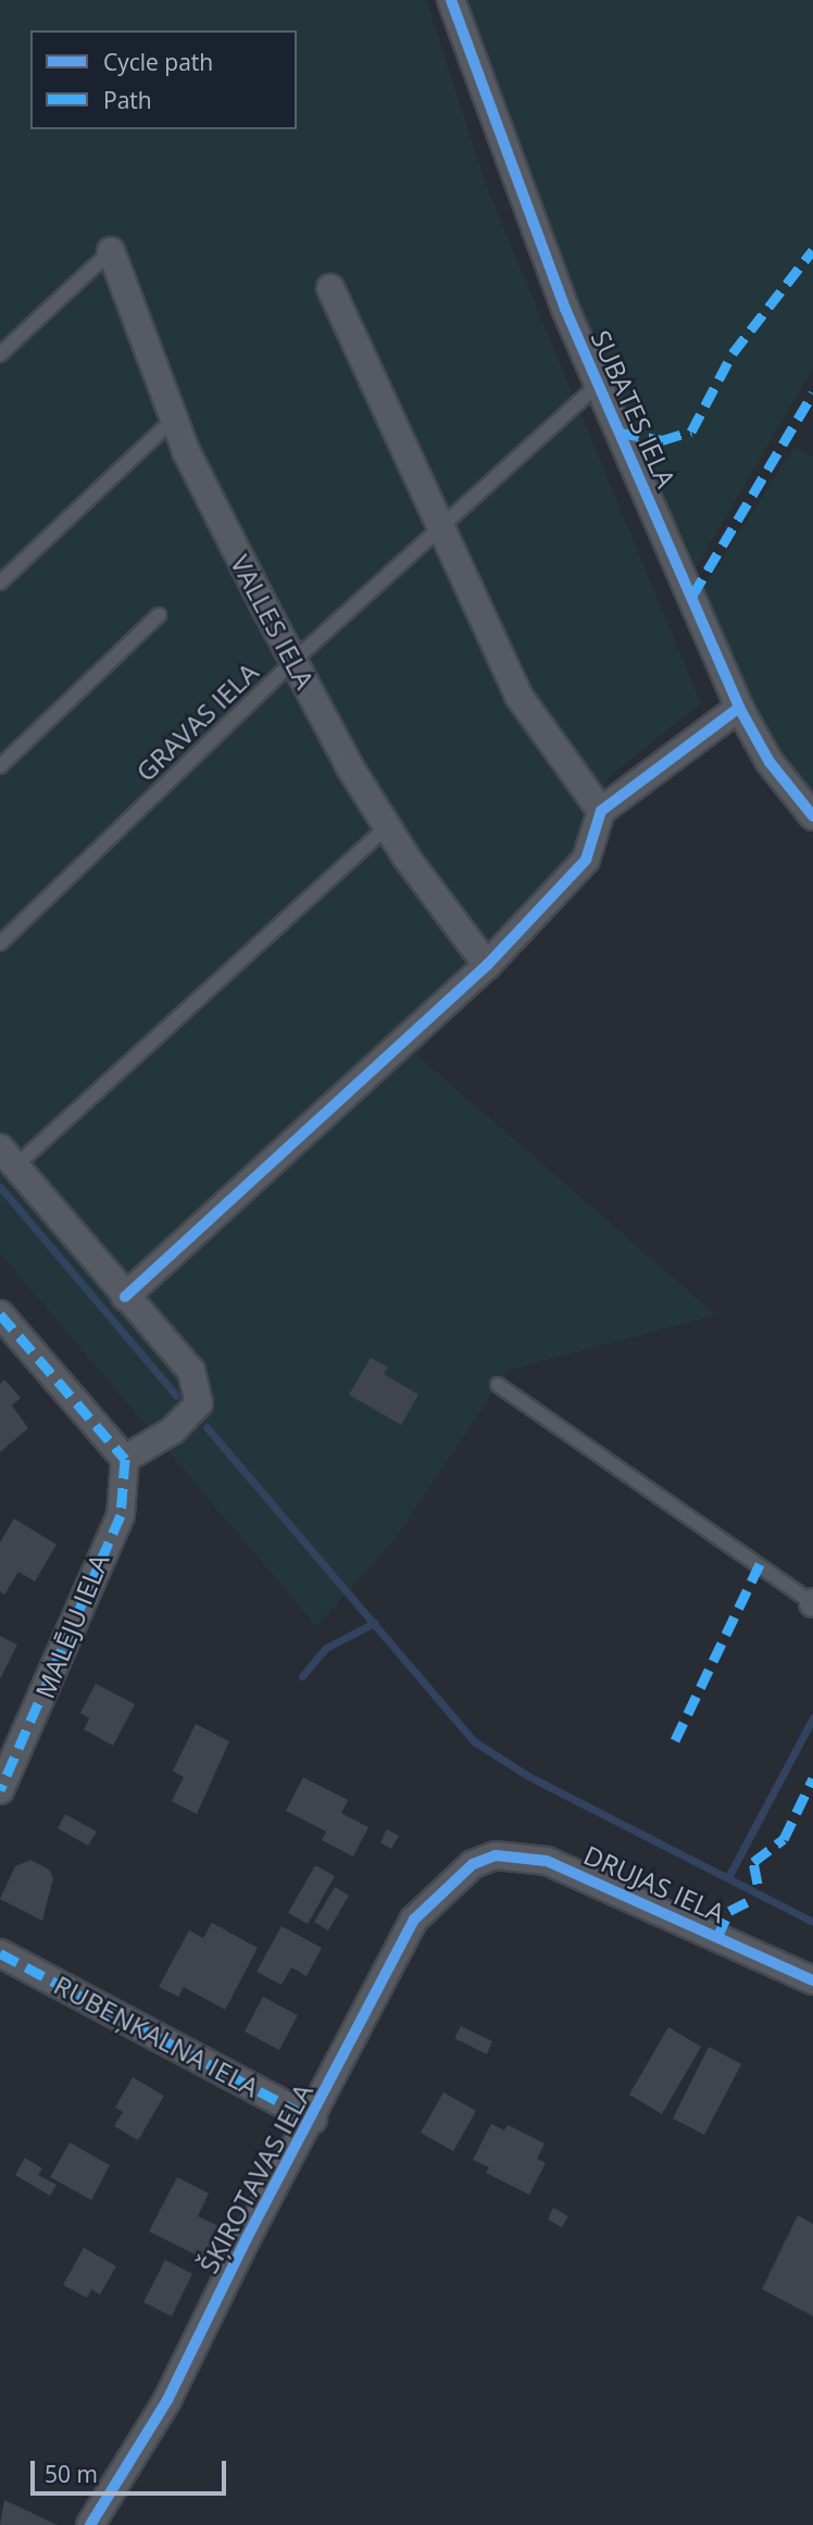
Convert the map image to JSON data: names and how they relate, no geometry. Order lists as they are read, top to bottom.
{
  "streets": {
    "street": [
      "SUBATES IELA",
      "VALLES IELA",
      "MALĒJU IELA",
      "DRUJAS IELA",
      "RUBEŅKALNA IELA",
      "ŠĶIROTAVAS IELA"
    ],
    "lane": ["GRAVAS IELA"]
  },
  "crossings": [
    ["SUBATES IELA", "GRAVAS IELA"],
    ["VALLES IELA", "GRAVAS IELA"],
    ["DRUJAS IELA", "ŠĶIROTAVAS IELA"],
    ["RUBEŅKALNA IELA", "ŠĶIROTAVAS IELA"]
  ],
  "legend": ["Cycle path", "Path"],
  "scale_bar": "50 m"
}
